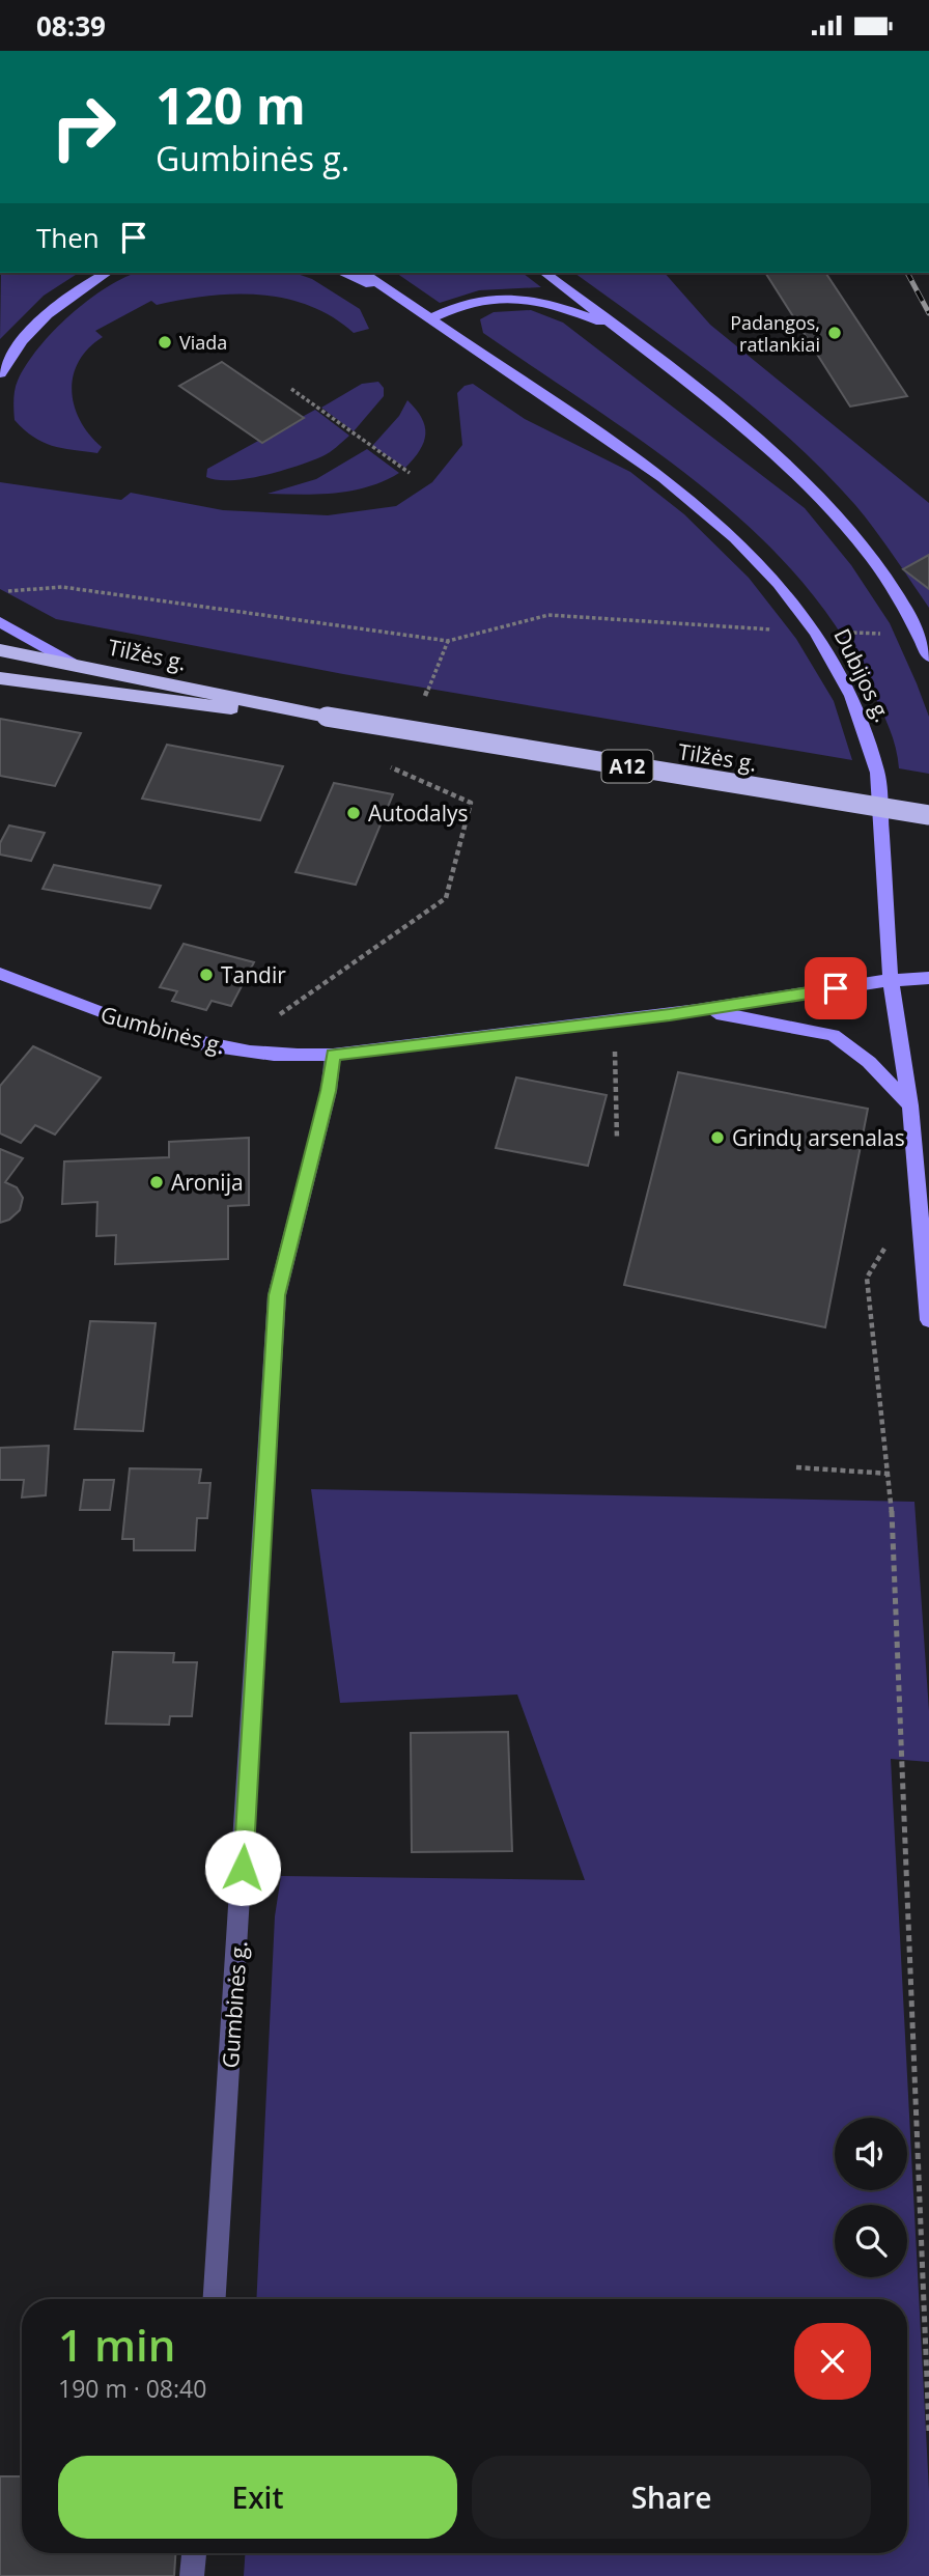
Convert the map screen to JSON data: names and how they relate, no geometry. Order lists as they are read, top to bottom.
{
  "streets": {
    "highway": ["Tilžės g.", "A12"],
    "main road": ["Dubijos g.", "Gumbinės g."]
  },
  "crossings": [
    ["Dubijos g.", "Gumbinės g."]
  ],
  "places": [
    "Padangos, ratlankiai",
    "Viada",
    "Autodalys",
    "Tandir",
    "Grindų arsenalas",
    "Aronija"
  ],
  "page": {
    "status": "08:39",
    "turn": ["120 m", "Gumbinės g."],
    "then": "Then",
    "heading": ["1 min", "190 m · 08:40"],
    "buttons": ["Exit", "Share"]
  }
}
